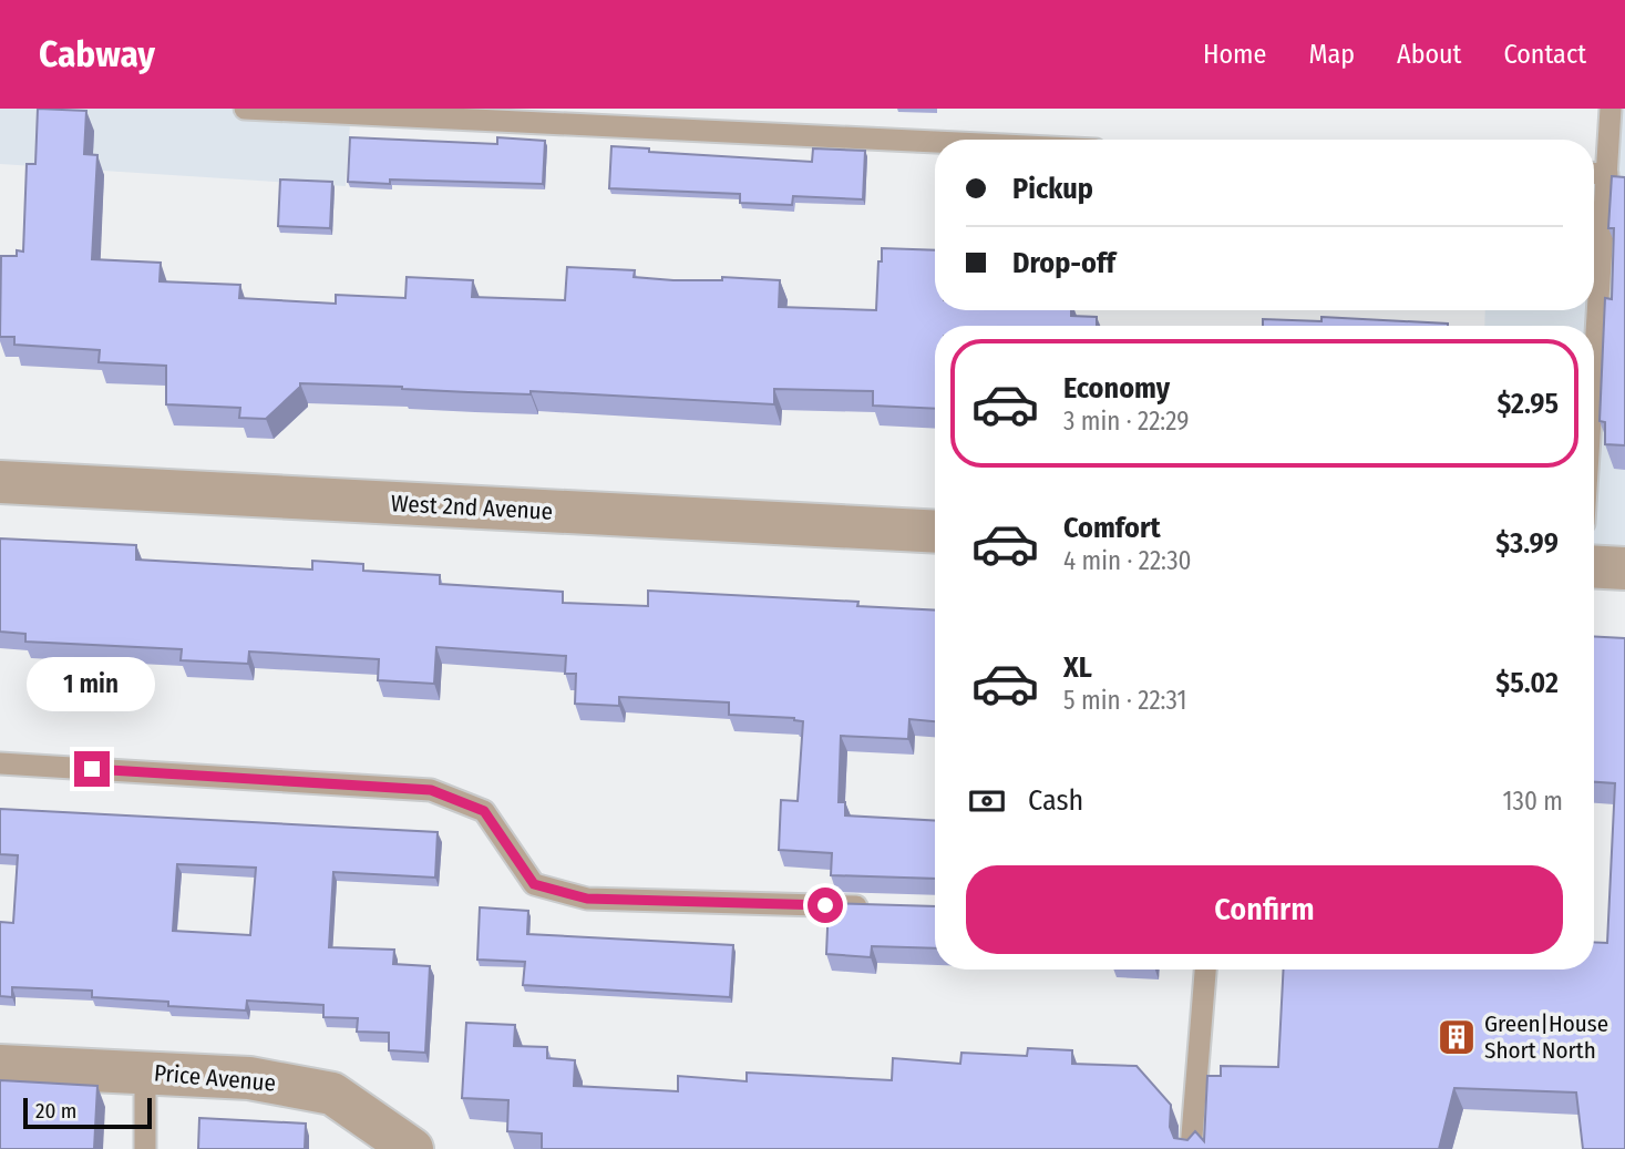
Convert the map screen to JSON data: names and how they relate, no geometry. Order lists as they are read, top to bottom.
{
  "streets": {
    "street": ["West 2nd Avenue", "Price Avenue"]
  },
  "places": {
    "building": ["Green|House Short North"]
  },
  "scale_bar": "20 m",
  "page": {
    "header": "Cabway",
    "nav": [
      "Home",
      "Map",
      "About",
      "Contact"
    ],
    "banner": ["Pickup", "Drop-off"],
    "list": [
      {
        "name": "Economy",
        "note": "3 min · 22:29",
        "value": "$2.95"
      },
      {
        "name": "Comfort",
        "note": "4 min · 22:30",
        "value": "$3.99"
      },
      {
        "name": "XL",
        "note": "5 min · 22:31",
        "value": "$5.02"
      }
    ],
    "bubble": "1 min",
    "pay": ["Cash", "130 m"],
    "buttons": "Confirm",
    "scale": "20 m"
  }
}
